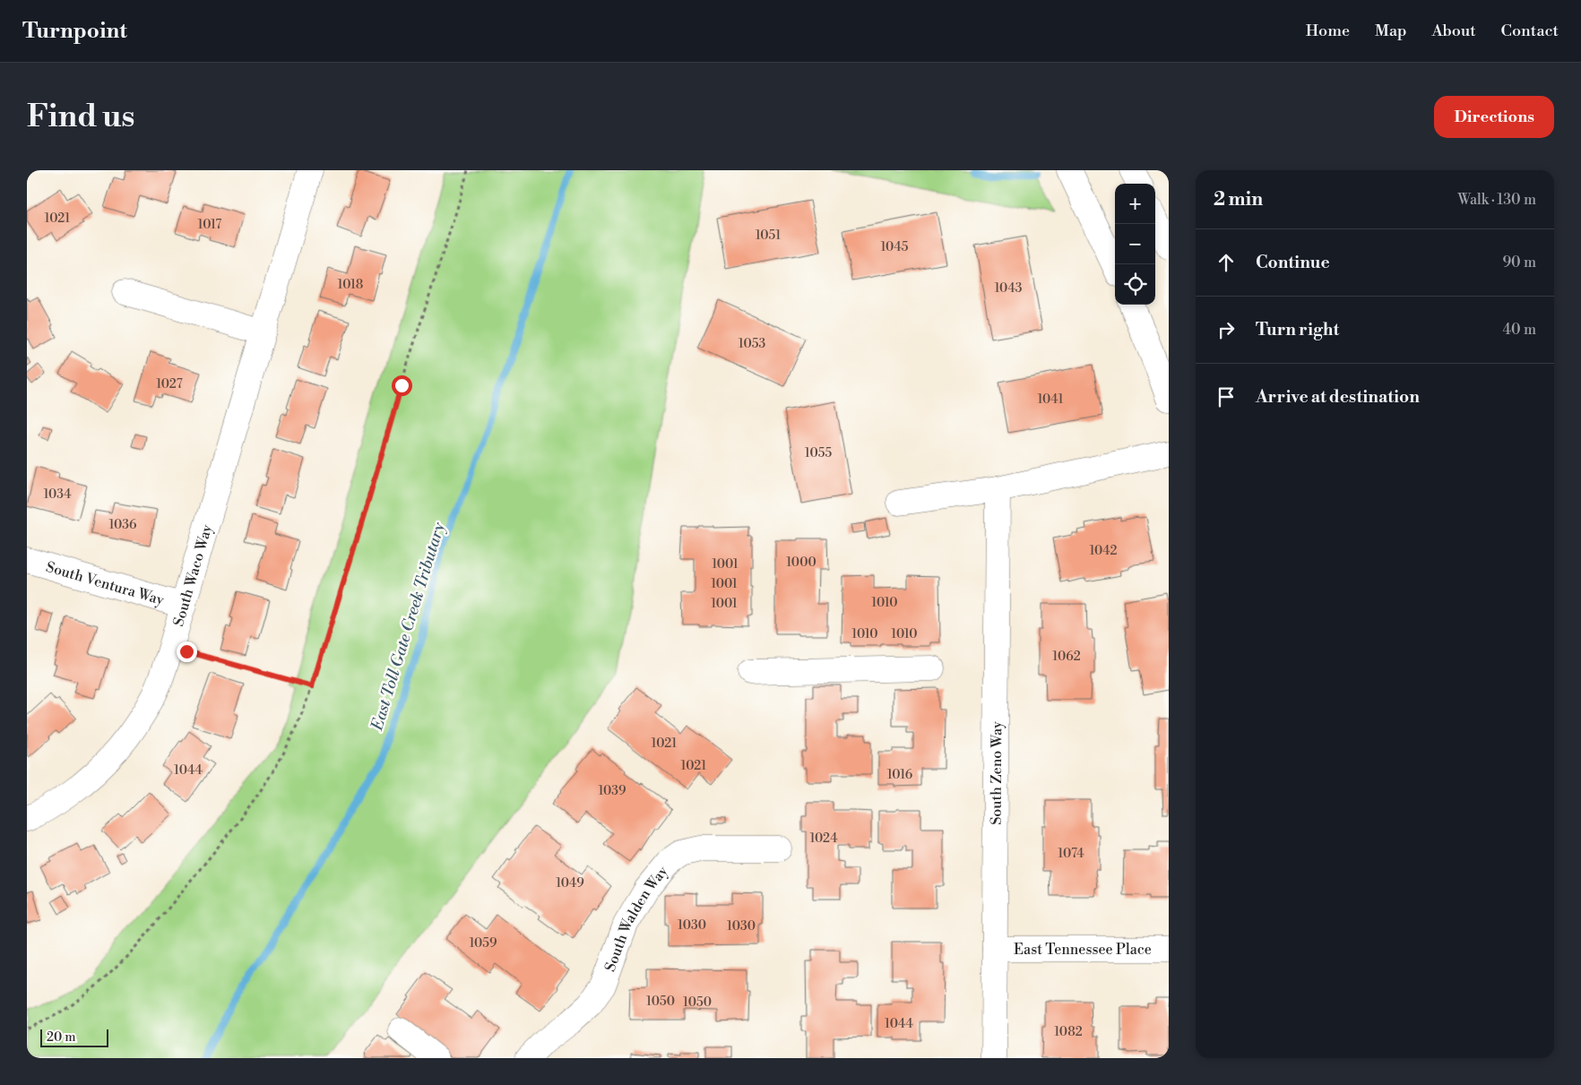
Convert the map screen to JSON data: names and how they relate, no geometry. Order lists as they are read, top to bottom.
{
  "streets": {
    "street": [
      "South Waco Way",
      "South Ventura Way",
      "South Zeno Way",
      "South Walden Way",
      "East Tennessee Place"
    ]
  },
  "crossings": [
    ["South Waco Way", "South Ventura Way"],
    ["South Zeno Way", "East Tennessee Place"]
  ],
  "water": ["East Toll Gate Creek Tributary"],
  "house_numbers": [
    "1021",
    "1017",
    "1051",
    "1045",
    "1018",
    "1043",
    "1053",
    "1027",
    "1041",
    "1055",
    "1034",
    "1036",
    "1042",
    "1000",
    "1001",
    "1001",
    "1010",
    "1001",
    "1010",
    "1010",
    "1062",
    "1021",
    "1021",
    "1044",
    "1016",
    "1039",
    "1024",
    "1074",
    "1049",
    "1030",
    "1030",
    "1059",
    "1050",
    "1050",
    "1044",
    "1082"
  ],
  "scale_bar": "20 m",
  "page": {
    "header": "Turnpoint",
    "nav": [
      "Home",
      "Map",
      "About",
      "Contact"
    ],
    "buttons": "Directions",
    "title": "Find us",
    "heading": ["2 min", "Walk · 130 m"],
    "map_buttons": ["+", "−"],
    "list": [
      ["Continue", "90 m"],
      ["Turn right", "40 m"],
      "Arrive at destination"
    ],
    "scale": "20 m"
  }
}
